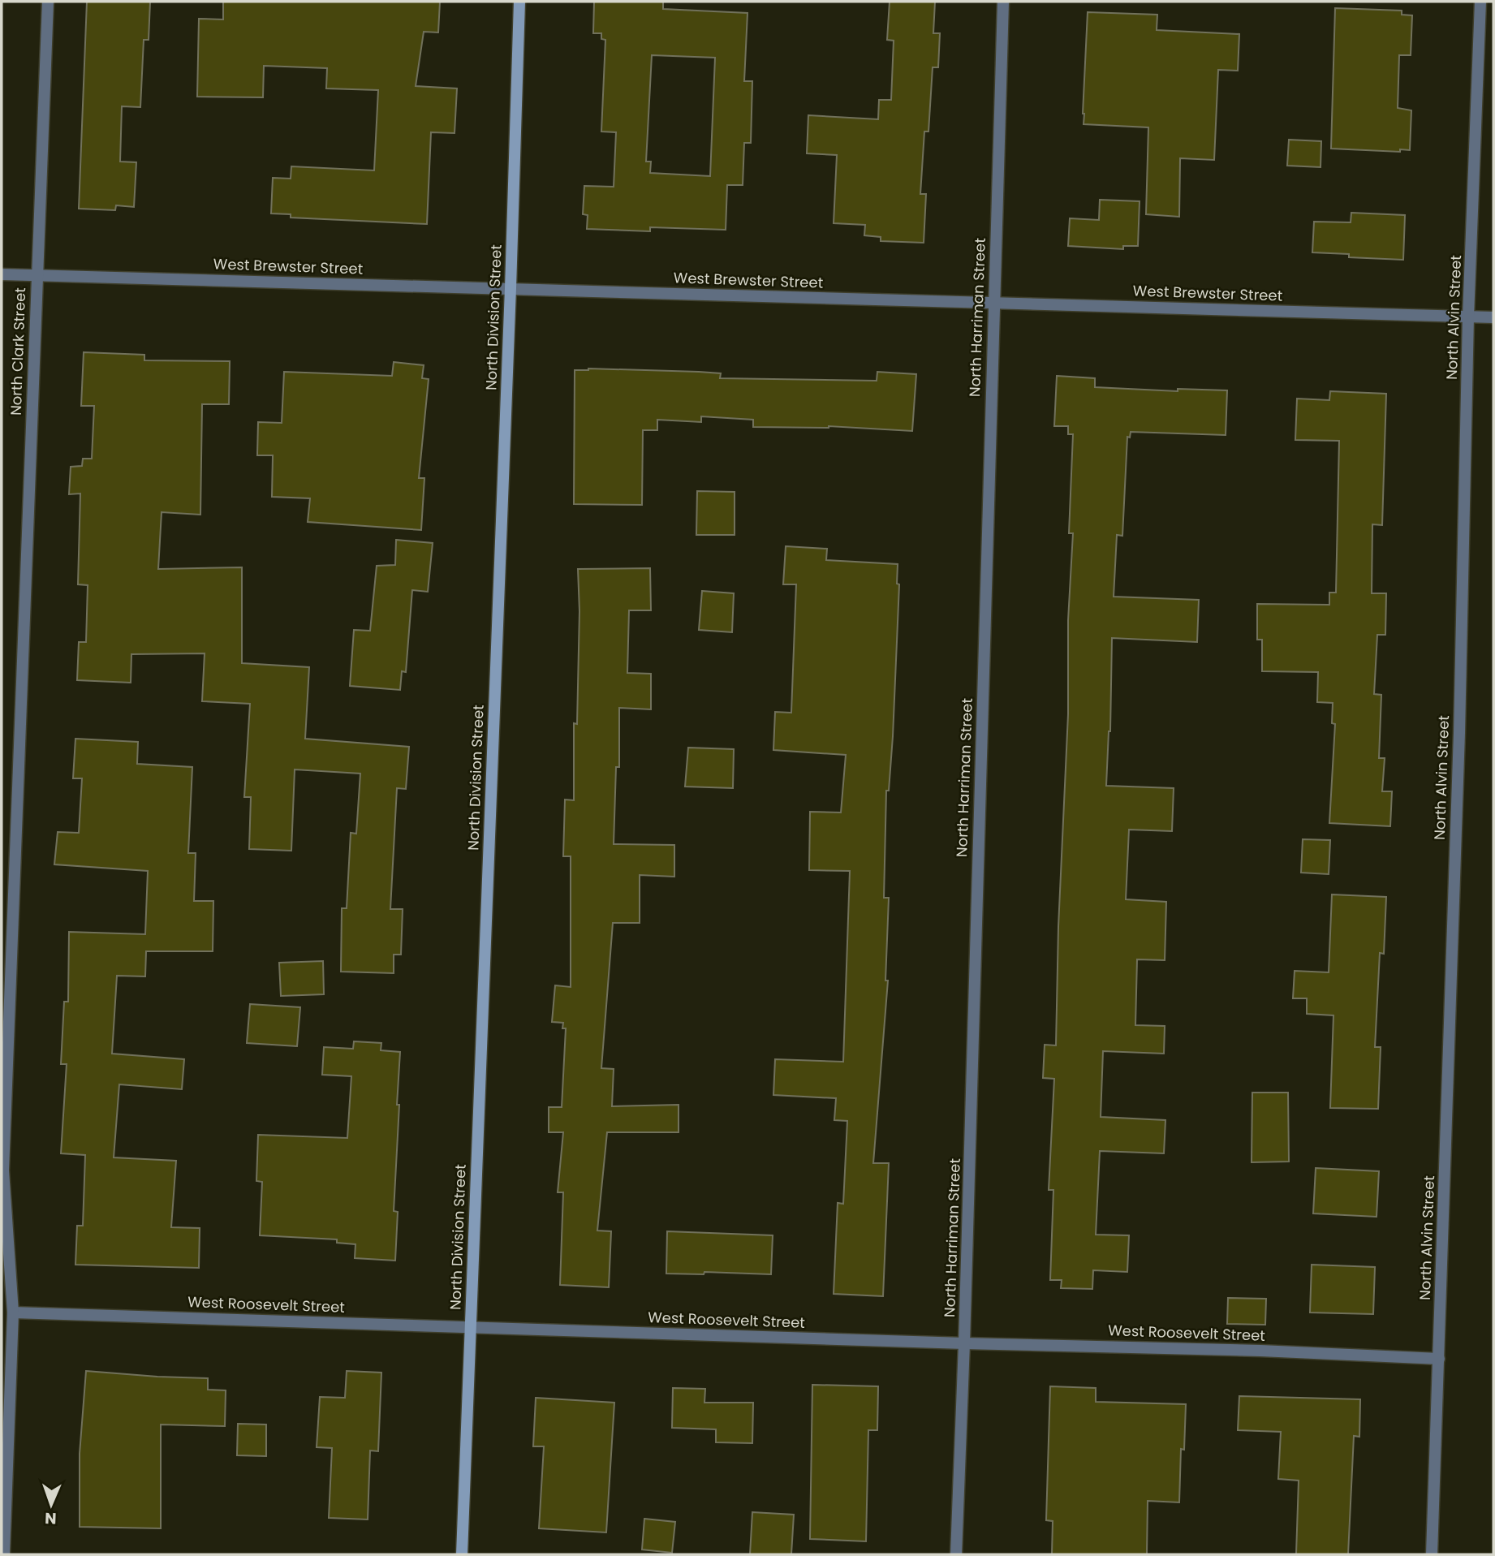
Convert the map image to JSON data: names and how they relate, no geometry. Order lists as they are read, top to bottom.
{
  "streets": {
    "street": [
      "West Brewster Street",
      "North Division Street",
      "North Harriman Street",
      "North Alvin Street",
      "North Clark Street",
      "West Roosevelt Street"
    ]
  },
  "crossings": [
    ["West Brewster Street", "North Division Street"],
    ["West Brewster Street", "North Harriman Street"],
    ["West Brewster Street", "North Alvin Street"],
    ["West Brewster Street", "North Clark Street"],
    ["North Division Street", "West Roosevelt Street"],
    ["North Harriman Street", "West Roosevelt Street"],
    ["North Alvin Street", "West Roosevelt Street"],
    ["North Clark Street", "West Roosevelt Street"]
  ],
  "north": "bottom"
}
